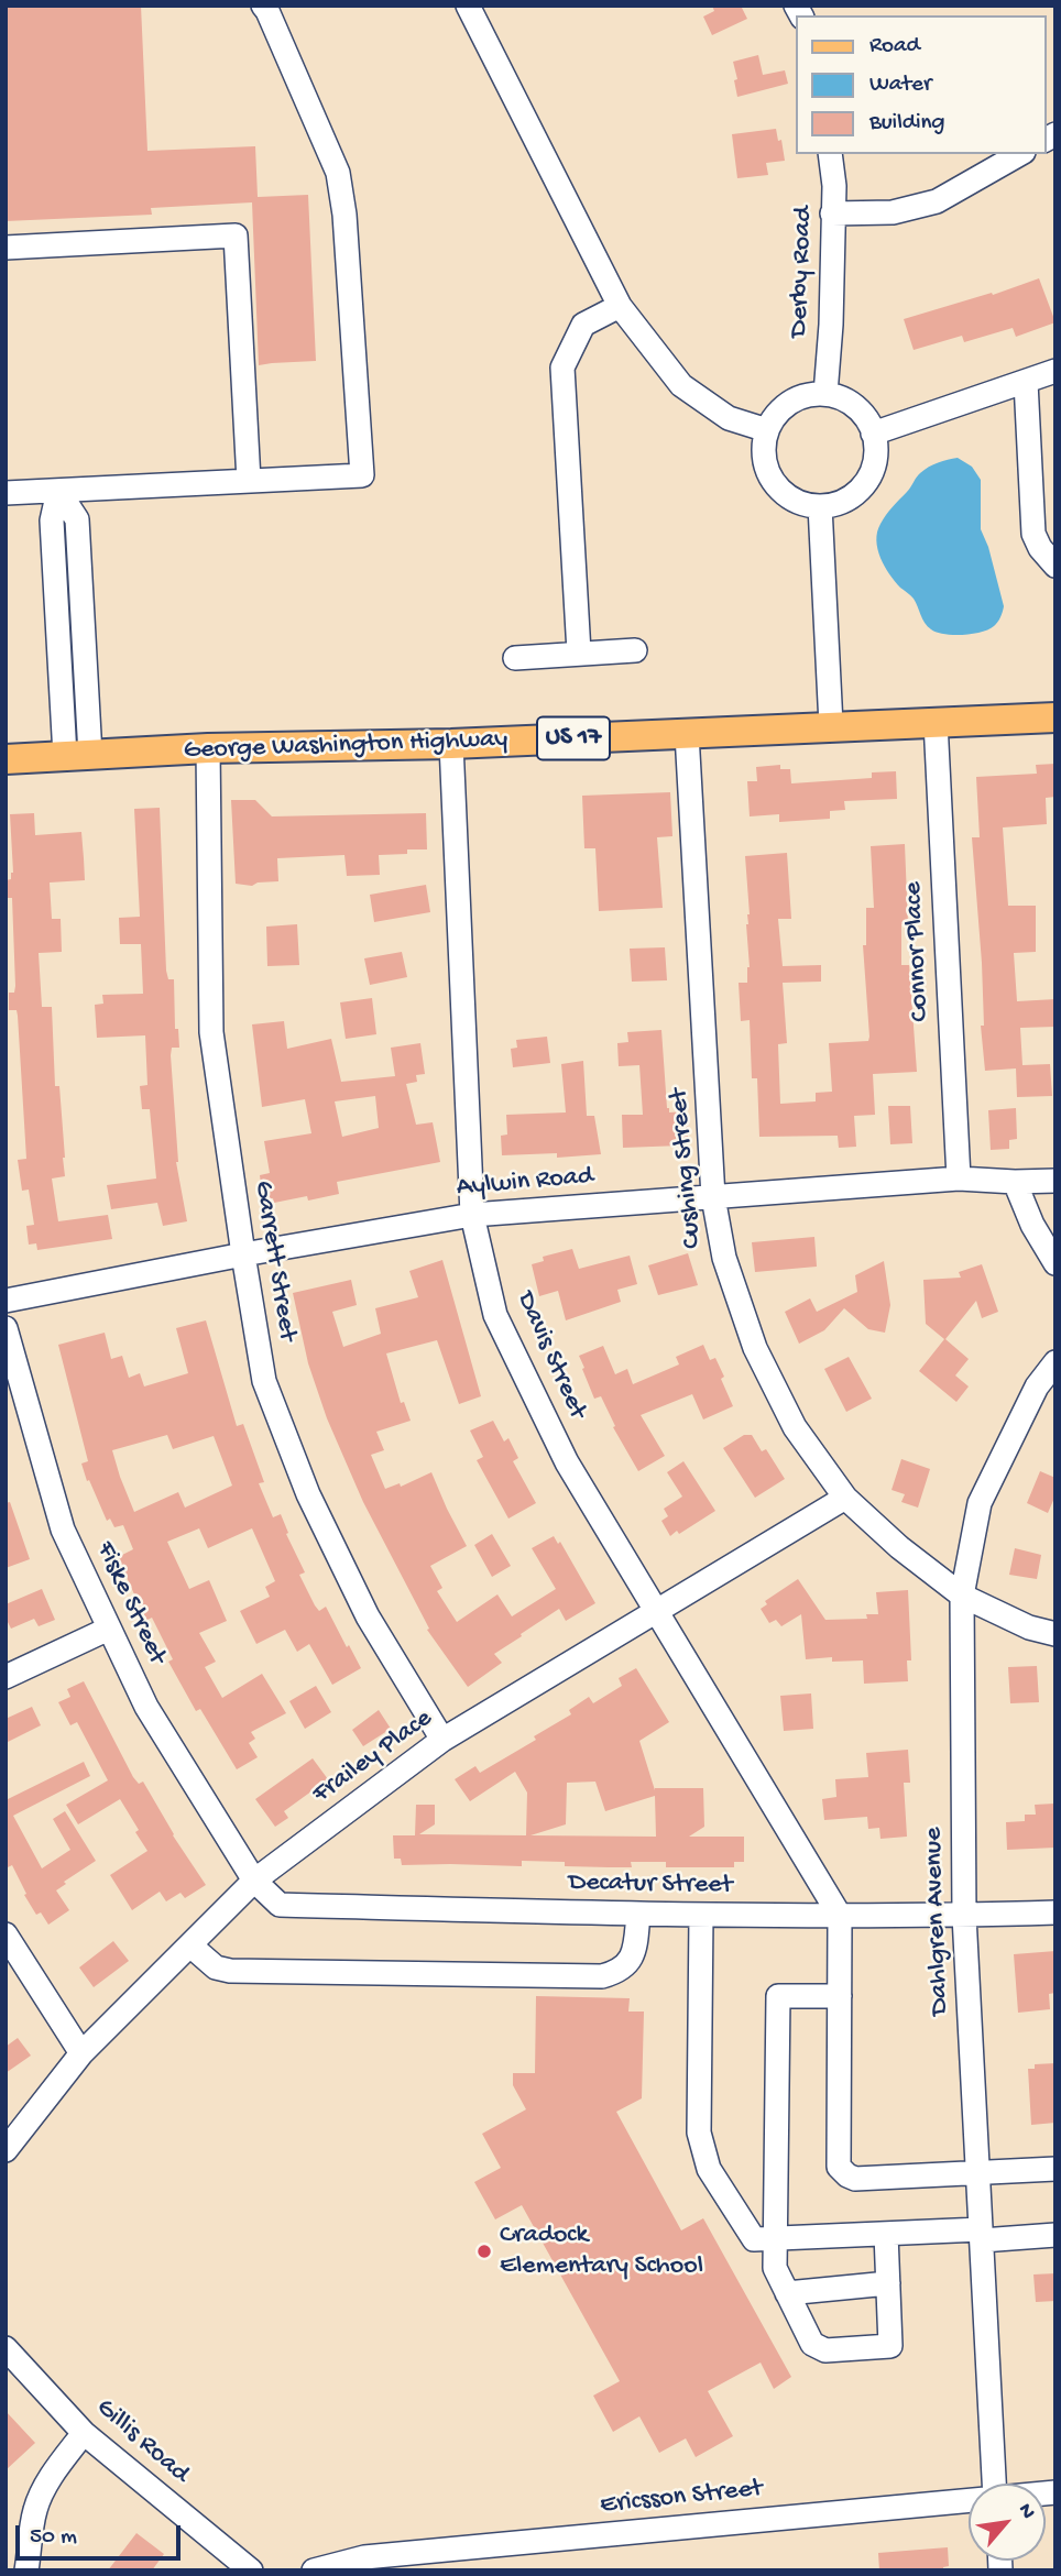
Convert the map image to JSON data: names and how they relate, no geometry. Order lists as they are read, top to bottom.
{
  "streets": {
    "main road": ["US 17", "George Washington Highway"],
    "street": [
      "Derby Road",
      "Connor Place",
      "Cushing Street",
      "Aylwin Road",
      "Garrett Street",
      "Davis Street",
      "Fiske Street",
      "Frailey Place",
      "Decatur Street",
      "Dahlgren Avenue",
      "Gillis Road",
      "Ericsson Street"
    ]
  },
  "crossings": [
    ["George Washington Highway", "Connor Place"],
    ["George Washington Highway", "Cushing Street"],
    ["George Washington Highway", "Garrett Street"],
    ["George Washington Highway", "Davis Street"],
    ["Connor Place", "Aylwin Road"],
    ["Cushing Street", "Aylwin Road"],
    ["Cushing Street", "Frailey Place"],
    ["Cushing Street", "Dahlgren Avenue"],
    ["Aylwin Road", "Garrett Street"],
    ["Aylwin Road", "Davis Street"],
    ["Garrett Street", "Frailey Place"],
    ["Davis Street", "Frailey Place"],
    ["Davis Street", "Decatur Street"],
    ["Fiske Street", "Frailey Place"],
    ["Fiske Street", "Decatur Street"],
    ["Frailey Place", "Decatur Street"],
    ["Decatur Street", "Dahlgren Avenue"]
  ],
  "places": ["Cradock Elementary School"],
  "legend": ["Road", "Water", "Building"],
  "scale_bar": "50 m",
  "north": "top right"
}
